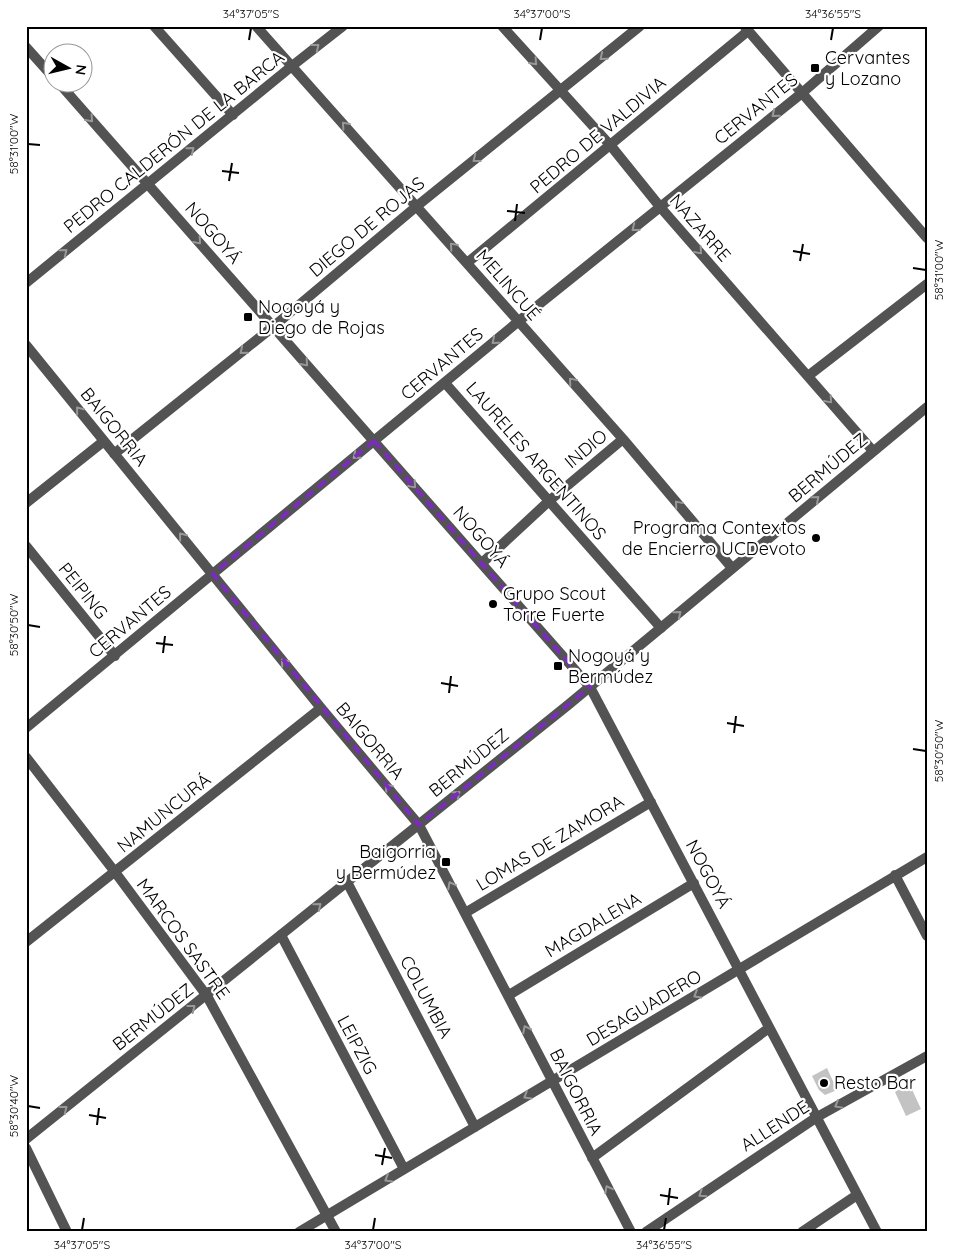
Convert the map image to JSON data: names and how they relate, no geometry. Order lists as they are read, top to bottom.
{
  "streets": {
    "street": [
      "CERVANTES",
      "PEDRO DE VALDIVIA",
      "PEDRO CALDERÓN DE LA BARCA",
      "DIEGO DE ROJAS",
      "NAZARRE",
      "NOGOYÁ",
      "MELINCUÉ",
      "BAIGORRIA",
      "INDIO",
      "LAURELES ARGENTINOS",
      "BERMÚDEZ",
      "PEIPING",
      "NAMUNCURÁ",
      "LOMAS DE ZAMORA",
      "MAGDALENA",
      "MARCOS SASTRE",
      "COLUMBIA",
      "DESAGUADERO",
      "LEIPZIG",
      "ALLENDE"
    ]
  },
  "crossings": [
    ["CERVANTES", "NAZARRE"],
    ["CERVANTES", "NOGOYÁ"],
    ["CERVANTES", "MELINCUÉ"],
    ["CERVANTES", "BAIGORRIA"],
    ["CERVANTES", "LAURELES ARGENTINOS"],
    ["CERVANTES", "PEIPING"],
    ["PEDRO DE VALDIVIA", "NAZARRE"],
    ["PEDRO DE VALDIVIA", "MELINCUÉ"],
    ["PEDRO CALDERÓN DE LA BARCA", "NOGOYÁ"],
    ["PEDRO CALDERÓN DE LA BARCA", "MELINCUÉ"],
    ["DIEGO DE ROJAS", "NAZARRE"],
    ["DIEGO DE ROJAS", "NOGOYÁ"],
    ["DIEGO DE ROJAS", "MELINCUÉ"],
    ["DIEGO DE ROJAS", "BAIGORRIA"],
    ["NAZARRE", "BERMÚDEZ"],
    ["NOGOYÁ", "INDIO"],
    ["NOGOYÁ", "BERMÚDEZ"],
    ["NOGOYÁ", "LOMAS DE ZAMORA"],
    ["NOGOYÁ", "MAGDALENA"],
    ["NOGOYÁ", "DESAGUADERO"],
    ["NOGOYÁ", "ALLENDE"],
    ["MELINCUÉ", "INDIO"],
    ["MELINCUÉ", "BERMÚDEZ"],
    ["BAIGORRIA", "BERMÚDEZ"],
    ["BAIGORRIA", "NAMUNCURÁ"],
    ["BAIGORRIA", "LOMAS DE ZAMORA"],
    ["BAIGORRIA", "MAGDALENA"],
    ["BAIGORRIA", "DESAGUADERO"],
    ["INDIO", "LAURELES ARGENTINOS"],
    ["LAURELES ARGENTINOS", "BERMÚDEZ"],
    ["BERMÚDEZ", "MARCOS SASTRE"],
    ["BERMÚDEZ", "COLUMBIA"],
    ["BERMÚDEZ", "LEIPZIG"],
    ["NAMUNCURÁ", "MARCOS SASTRE"],
    ["MARCOS SASTRE", "DESAGUADERO"],
    ["COLUMBIA", "DESAGUADERO"],
    ["DESAGUADERO", "LEIPZIG"]
  ],
  "one_way": [
    "CERVANTES",
    "PEDRO CALDERÓN DE LA BARCA",
    "DIEGO DE ROJAS",
    "NAZARRE",
    "NOGOYÁ",
    "MELINCUÉ",
    "BAIGORRIA",
    "BERMÚDEZ",
    "ALLENDE"
  ],
  "places": {
    "transit": [
      "Cervantes y Lozano",
      "Nogoyá y Diego de Rojas",
      "Nogoyá y Bermúdez",
      "Baigorria y Bermúdez"
    ],
    "other": ["Programa Contextos de Encierro UCDevoto", "Grupo Scout Torre Fuerte", "Resto Bar"]
  },
  "north": "right",
  "coordinates": [
    "34°37'05\"S",
    "34°37'00\"S",
    "34°36'55\"S",
    "58°31'00\"W",
    "58°30'50\"W",
    "58°30'40\"W"
  ]
}
